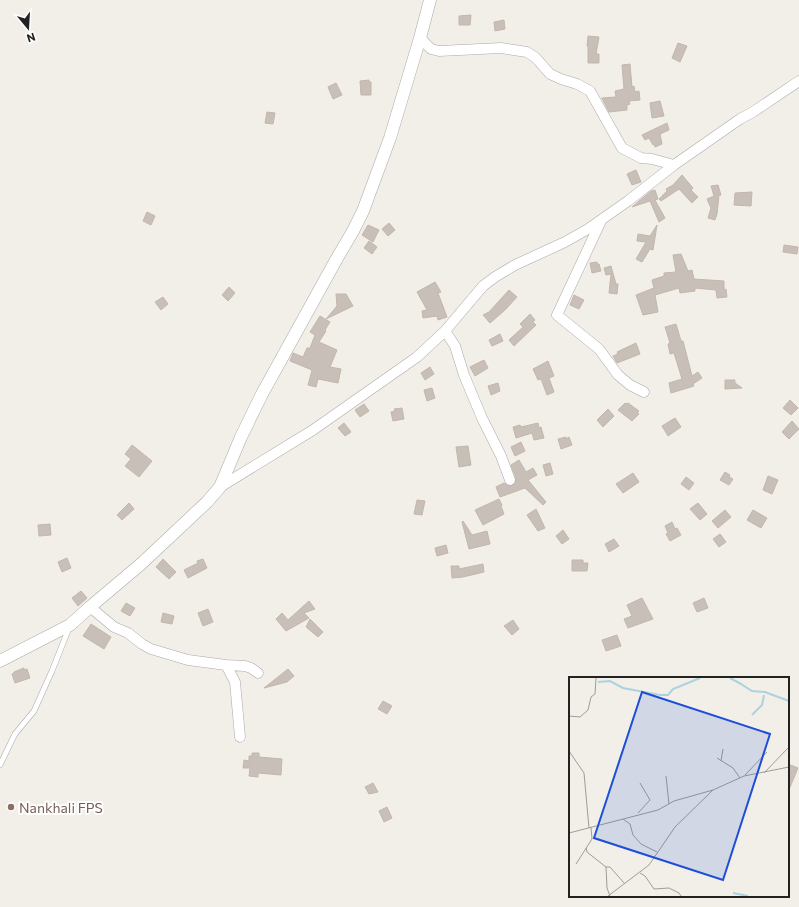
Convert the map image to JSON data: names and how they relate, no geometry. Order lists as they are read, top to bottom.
{
  "places": ["Nankhali FPS"],
  "north": "bottom"
}
